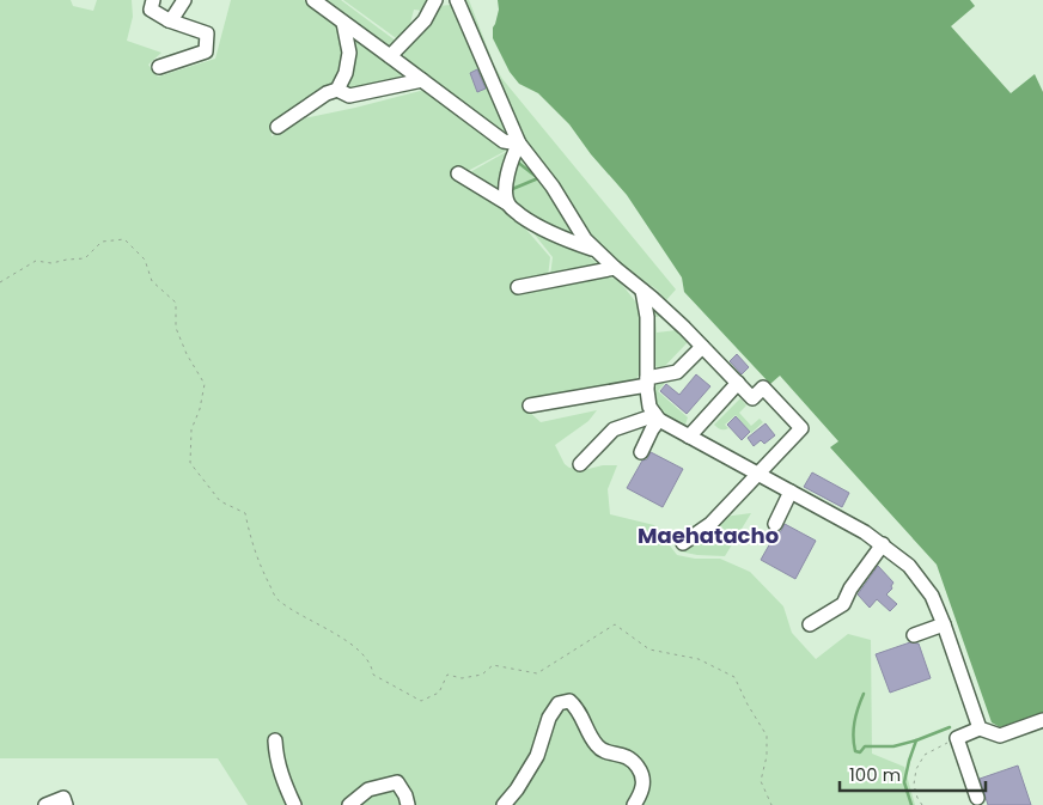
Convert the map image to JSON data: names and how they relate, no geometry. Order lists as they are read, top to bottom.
{
  "districts": ["Maehatacho"],
  "scale_bar": "100 m"
}
